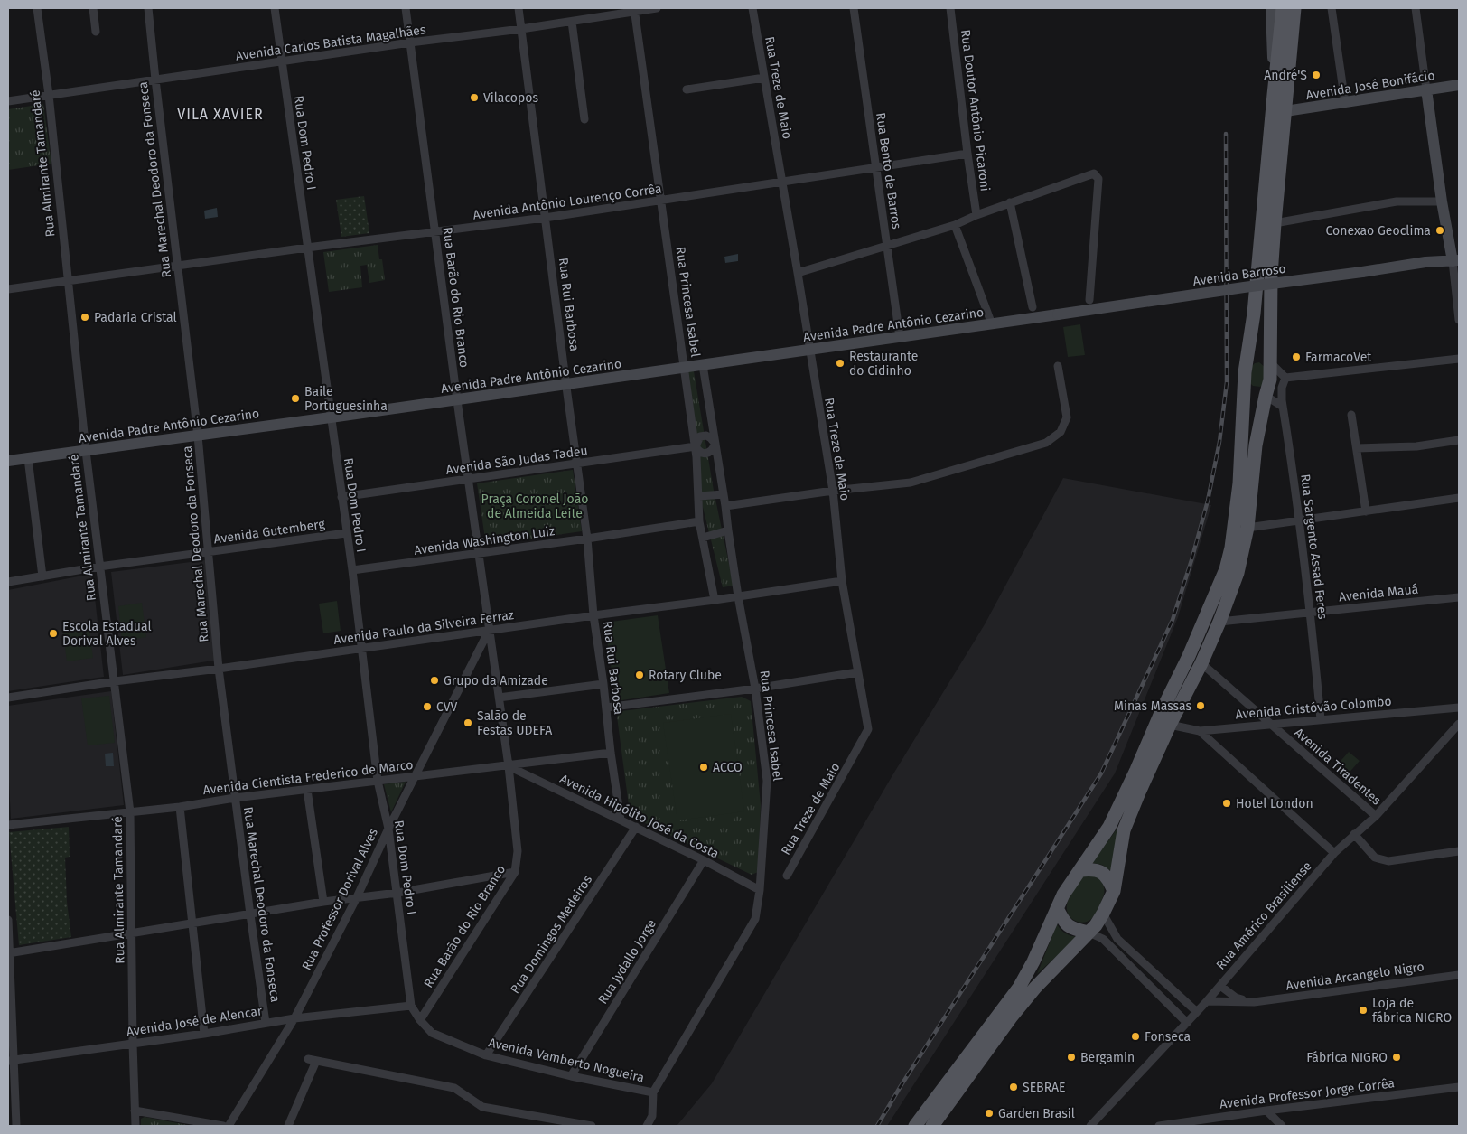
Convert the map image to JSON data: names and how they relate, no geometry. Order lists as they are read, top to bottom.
{
  "streets": {
    "street": [
      "Avenida Carlos Batista Magalhães",
      "Avenida José Bonifácio",
      "Rua Treze de Maio",
      "Rua Doutor Antônio Picaroni",
      "Rua Dom Pedro I",
      "Rua Almirante Tamandaré",
      "Rua Bento de Barros",
      "Rua Marechal Deodoro da Fonseca",
      "Avenida Antônio Lourenço Corrêa",
      "Avenida Barroso",
      "Rua Barão do Rio Branco",
      "Rua Princesa Isabel",
      "Rua Rui Barbosa",
      "Avenida Padre Antônio Cezarino",
      "Avenida São Judas Tadeu",
      "Avenida Gutemberg",
      "Avenida Washington Luiz",
      "Rua Sargento Assad Feres",
      "Avenida Mauá",
      "Avenida Paulo da Silveira Ferraz",
      "Avenida Cristóvão Colombo",
      "Avenida Tiradentes",
      "Avenida Cientista Frederico de Marco",
      "Avenida Hipólito José da Costa",
      "Rua Professor Dorival Alves",
      "Rua Américo Brasiliense",
      "Rua Domingos Medeiros",
      "Rua Jydallo Jorge",
      "Avenida Arcangelo Nigro",
      "Avenida José de Alencar",
      "Avenida Vamberto Nogueira",
      "Avenida Professor Jorge Corrêa"
    ]
  },
  "crossings": [
    ["Avenida Carlos Batista Magalhães", "Rua Dom Pedro I"],
    ["Avenida Carlos Batista Magalhães", "Rua Almirante Tamandaré"],
    ["Avenida Carlos Batista Magalhães", "Rua Marechal Deodoro da Fonseca"],
    ["Avenida Carlos Batista Magalhães", "Rua Barão do Rio Branco"],
    ["Avenida Carlos Batista Magalhães", "Rua Princesa Isabel"],
    ["Avenida Carlos Batista Magalhães", "Rua Rui Barbosa"],
    ["Rua Treze de Maio", "Avenida Antônio Lourenço Corrêa"],
    ["Rua Treze de Maio", "Avenida Padre Antônio Cezarino"],
    ["Rua Treze de Maio", "Avenida Paulo da Silveira Ferraz"],
    ["Rua Doutor Antônio Picaroni", "Avenida Antônio Lourenço Corrêa"],
    ["Rua Dom Pedro I", "Avenida Antônio Lourenço Corrêa"],
    ["Rua Dom Pedro I", "Avenida Padre Antônio Cezarino"],
    ["Rua Dom Pedro I", "Avenida São Judas Tadeu"],
    ["Rua Dom Pedro I", "Avenida Gutemberg"],
    ["Rua Dom Pedro I", "Avenida Washington Luiz"],
    ["Rua Dom Pedro I", "Avenida Paulo da Silveira Ferraz"],
    ["Rua Dom Pedro I", "Avenida Cientista Frederico de Marco"],
    ["Rua Dom Pedro I", "Rua Professor Dorival Alves"],
    ["Rua Dom Pedro I", "Avenida José de Alencar"],
    ["Rua Dom Pedro I", "Avenida Vamberto Nogueira"],
    ["Rua Almirante Tamandaré", "Avenida Antônio Lourenço Corrêa"],
    ["Rua Almirante Tamandaré", "Avenida Padre Antônio Cezarino"],
    ["Rua Almirante Tamandaré", "Avenida Gutemberg"],
    ["Rua Almirante Tamandaré", "Avenida Paulo da Silveira Ferraz"],
    ["Rua Almirante Tamandaré", "Avenida Cientista Frederico de Marco"],
    ["Rua Almirante Tamandaré", "Avenida José de Alencar"],
    ["Rua Bento de Barros", "Avenida Antônio Lourenço Corrêa"],
    ["Rua Bento de Barros", "Avenida Padre Antônio Cezarino"],
    ["Rua Marechal Deodoro da Fonseca", "Avenida Antônio Lourenço Corrêa"],
    ["Rua Marechal Deodoro da Fonseca", "Avenida Padre Antônio Cezarino"],
    ["Rua Marechal Deodoro da Fonseca", "Avenida Gutemberg"],
    ["Rua Marechal Deodoro da Fonseca", "Avenida Paulo da Silveira Ferraz"],
    ["Rua Marechal Deodoro da Fonseca", "Avenida Cientista Frederico de Marco"],
    ["Rua Marechal Deodoro da Fonseca", "Avenida José de Alencar"],
    ["Avenida Antônio Lourenço Corrêa", "Rua Barão do Rio Branco"],
    ["Avenida Antônio Lourenço Corrêa", "Rua Princesa Isabel"],
    ["Avenida Antônio Lourenço Corrêa", "Rua Rui Barbosa"],
    ["Avenida Barroso", "Avenida Padre Antônio Cezarino"],
    ["Rua Barão do Rio Branco", "Avenida Padre Antônio Cezarino"],
    ["Rua Barão do Rio Branco", "Avenida São Judas Tadeu"],
    ["Rua Barão do Rio Branco", "Avenida Washington Luiz"],
    ["Rua Barão do Rio Branco", "Avenida Paulo da Silveira Ferraz"],
    ["Rua Barão do Rio Branco", "Avenida Cientista Frederico de Marco"],
    ["Rua Barão do Rio Branco", "Avenida Hipólito José da Costa"],
    ["Rua Barão do Rio Branco", "Rua Professor Dorival Alves"],
    ["Rua Barão do Rio Branco", "Avenida Vamberto Nogueira"],
    ["Rua Princesa Isabel", "Avenida Padre Antônio Cezarino"],
    ["Rua Princesa Isabel", "Avenida São Judas Tadeu"],
    ["Rua Princesa Isabel", "Avenida Washington Luiz"],
    ["Rua Princesa Isabel", "Avenida Paulo da Silveira Ferraz"],
    ["Rua Princesa Isabel", "Avenida Hipólito José da Costa"],
    ["Rua Princesa Isabel", "Avenida Vamberto Nogueira"],
    ["Rua Rui Barbosa", "Avenida Padre Antônio Cezarino"],
    ["Rua Rui Barbosa", "Avenida São Judas Tadeu"],
    ["Rua Rui Barbosa", "Avenida Washington Luiz"],
    ["Rua Rui Barbosa", "Avenida Paulo da Silveira Ferraz"],
    ["Rua Rui Barbosa", "Avenida Cientista Frederico de Marco"],
    ["Rua Rui Barbosa", "Avenida Hipólito José da Costa"],
    ["Rua Sargento Assad Feres", "Avenida Mauá"],
    ["Rua Sargento Assad Feres", "Avenida Cristóvão Colombo"],
    ["Avenida Paulo da Silveira Ferraz", "Rua Professor Dorival Alves"],
    ["Avenida Cristóvão Colombo", "Avenida Tiradentes"],
    ["Avenida Tiradentes", "Rua Américo Brasiliense"],
    ["Avenida Cientista Frederico de Marco", "Avenida Hipólito José da Costa"],
    ["Avenida Cientista Frederico de Marco", "Rua Professor Dorival Alves"],
    ["Avenida Hipólito José da Costa", "Rua Domingos Medeiros"],
    ["Avenida Hipólito José da Costa", "Rua Jydallo Jorge"],
    ["Rua Professor Dorival Alves", "Avenida José de Alencar"],
    ["Rua Américo Brasiliense", "Avenida Arcangelo Nigro"],
    ["Rua Domingos Medeiros", "Avenida Vamberto Nogueira"],
    ["Rua Jydallo Jorge", "Avenida Vamberto Nogueira"],
    ["Avenida José de Alencar", "Avenida Vamberto Nogueira"]
  ],
  "districts": ["VILA XAVIER"],
  "parks": ["Praça Coronel João de Almeida Leite"],
  "places": [
    "André'S",
    "Vilacopos",
    "Conexao Geoclima",
    "Padaria Cristal",
    "FarmacoVet",
    "Restaurante do Cidinho",
    "Baile Portuguesinha",
    "Escola Estadual Dorival Alves",
    "Rotary Clube",
    "Grupo da Amizade",
    "Minas Massas",
    "CVV",
    "Salão de Festas UDEFA",
    "ACCO",
    "Hotel London",
    "Loja de fábrica NIGRO",
    "Fonseca",
    "Bergamin",
    "Fábrica NIGRO",
    "SEBRAE",
    "Garden Brasil"
  ]
}
